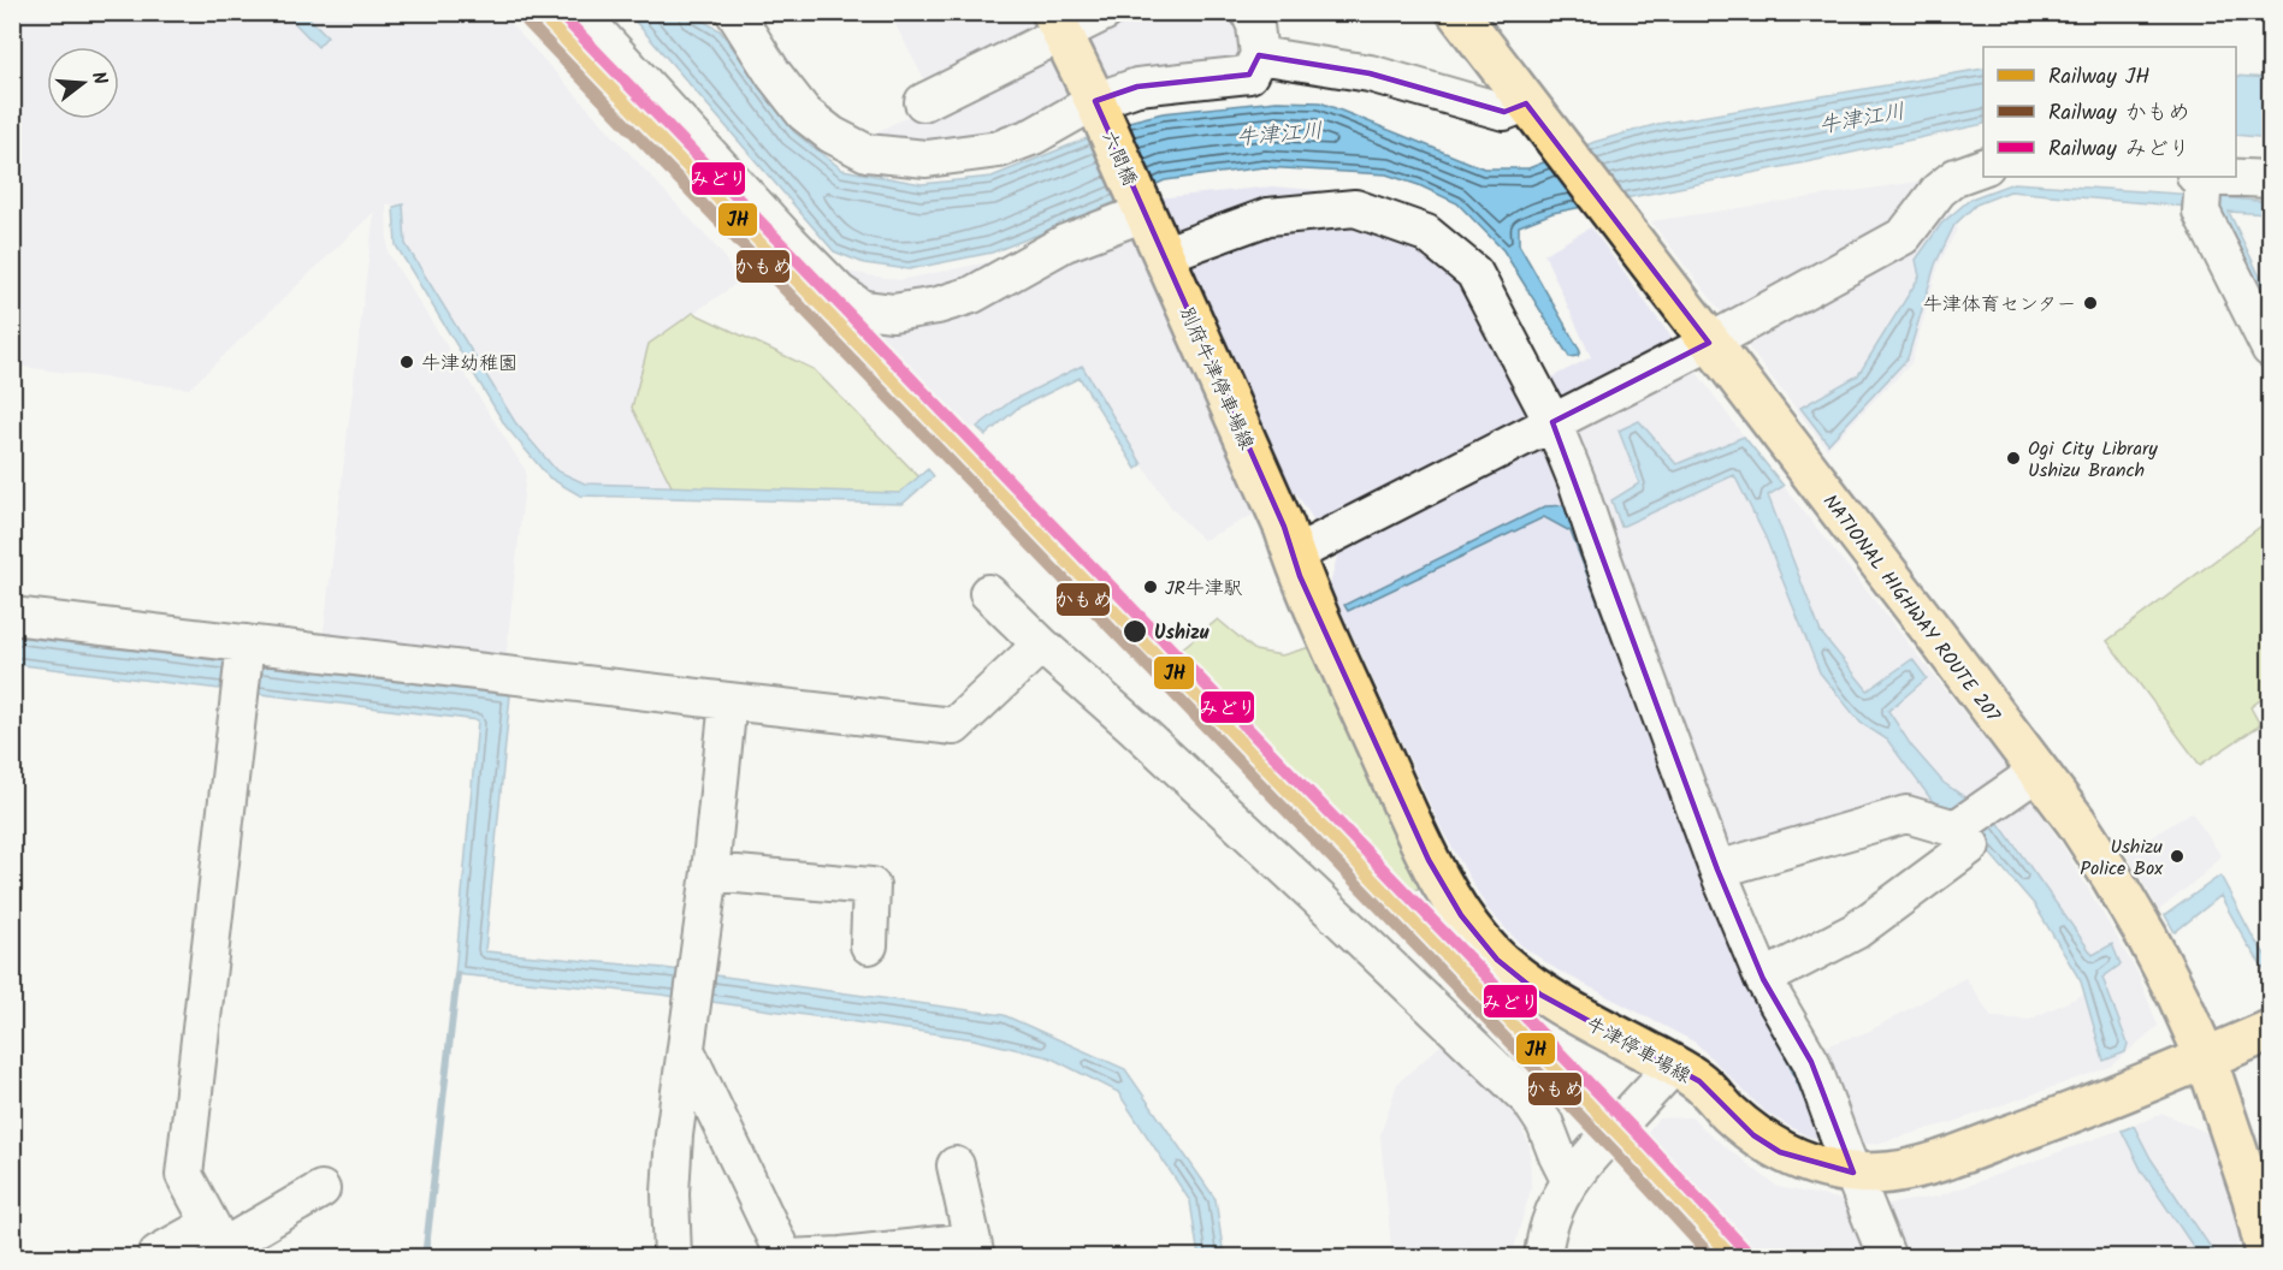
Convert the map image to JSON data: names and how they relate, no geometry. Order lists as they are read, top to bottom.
{
  "streets": {
    "main road": [
      "六間橋",
      "別府牛津停車場線",
      "NATIONAL HIGHWAY ROUTE 207",
      "牛津停車場線"
    ]
  },
  "crossings": [
    ["六間橋", "別府牛津停車場線"],
    ["別府牛津停車場線", "牛津停車場線"],
    ["NATIONAL HIGHWAY ROUTE 207", "牛津停車場線"]
  ],
  "water": ["牛津江川"],
  "places": [
    "牛津体育センター",
    "牛津幼稚園",
    "Ogi City Library Ushizu Branch",
    "JR牛津駅",
    "Ushizu",
    "Ushizu Police Box"
  ],
  "lines": ["rail line JH", "rail line みどり", "rail line かもめ"],
  "legend": ["Railway JH", "Railway かもめ", "Railway みどり"],
  "north": "right"
}
